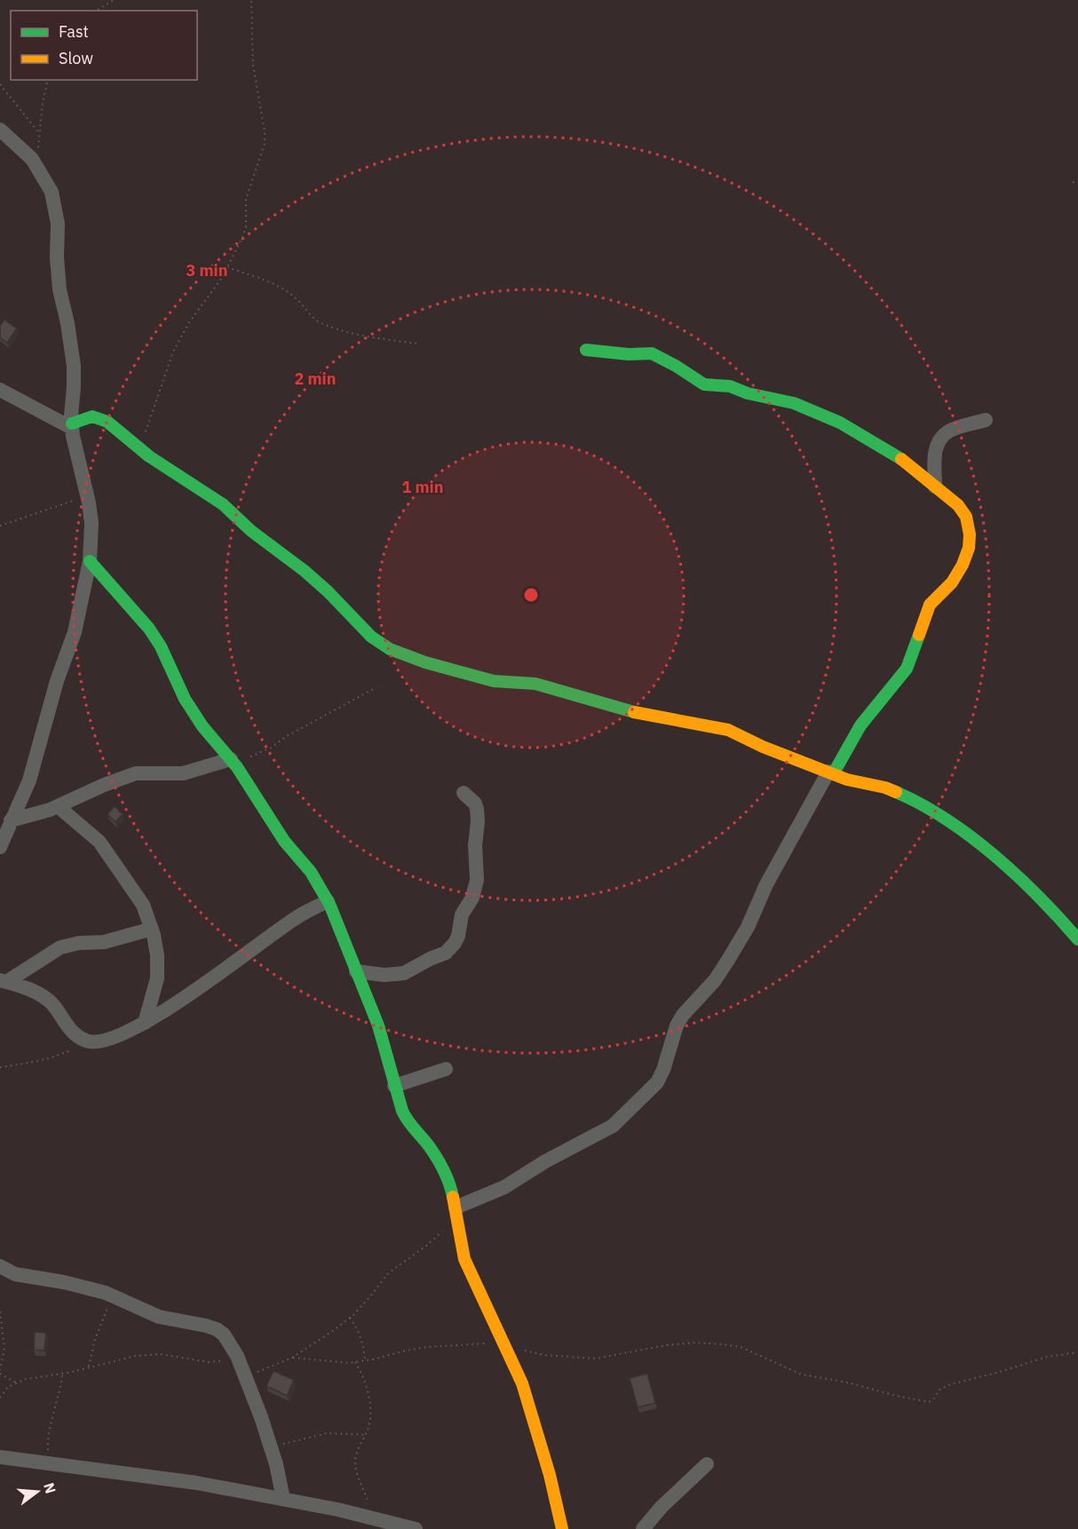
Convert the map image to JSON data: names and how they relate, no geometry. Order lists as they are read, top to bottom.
{
  "legend": ["Fast", "Slow"],
  "north": "right",
  "rings": ["3 min", "2 min", "1 min"]
}
